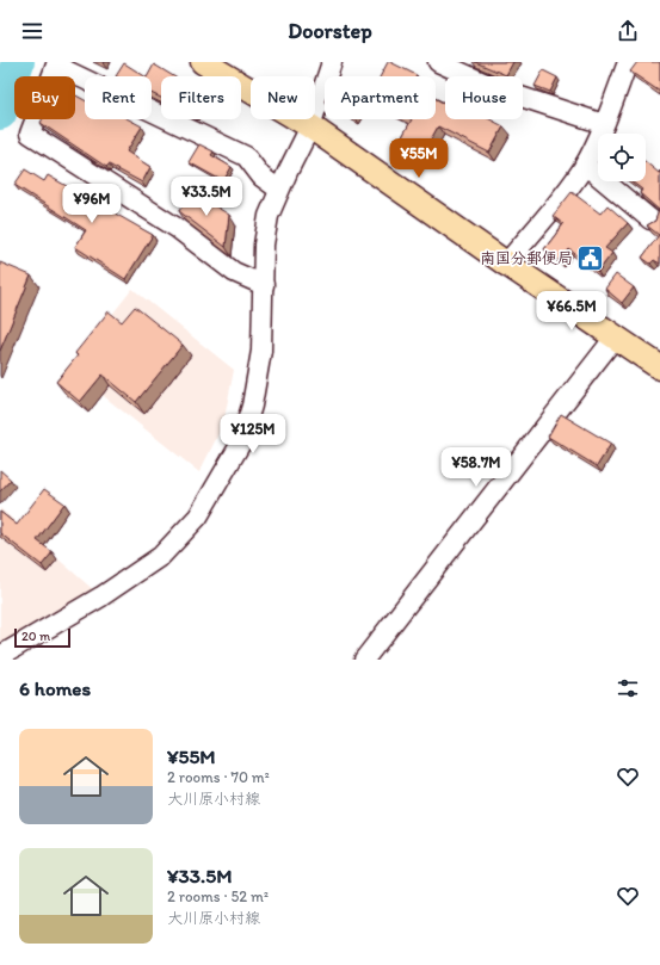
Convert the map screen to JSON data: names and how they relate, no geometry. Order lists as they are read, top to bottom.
{
  "places": {
    "public building": ["南国分郵便局"]
  },
  "scale_bar": "20 m",
  "page": {
    "header": "Doorstep",
    "chip": [
      "Buy",
      "Rent",
      "Filters",
      "New",
      "Apartment",
      "House"
    ],
    "price": [
      "¥55M",
      "¥33.5M",
      "¥96M",
      "¥66.5M",
      "¥125M",
      "¥58.7M"
    ],
    "scale": "20 m",
    "heading": "6 homes",
    "list": [
      {
        "name": "¥55M",
        "note": "2 rooms · 70 m² · 大川原小村線"
      },
      {
        "name": "¥33.5M",
        "note": "2 rooms · 52 m² · 大川原小村線"
      }
    ]
  }
}
